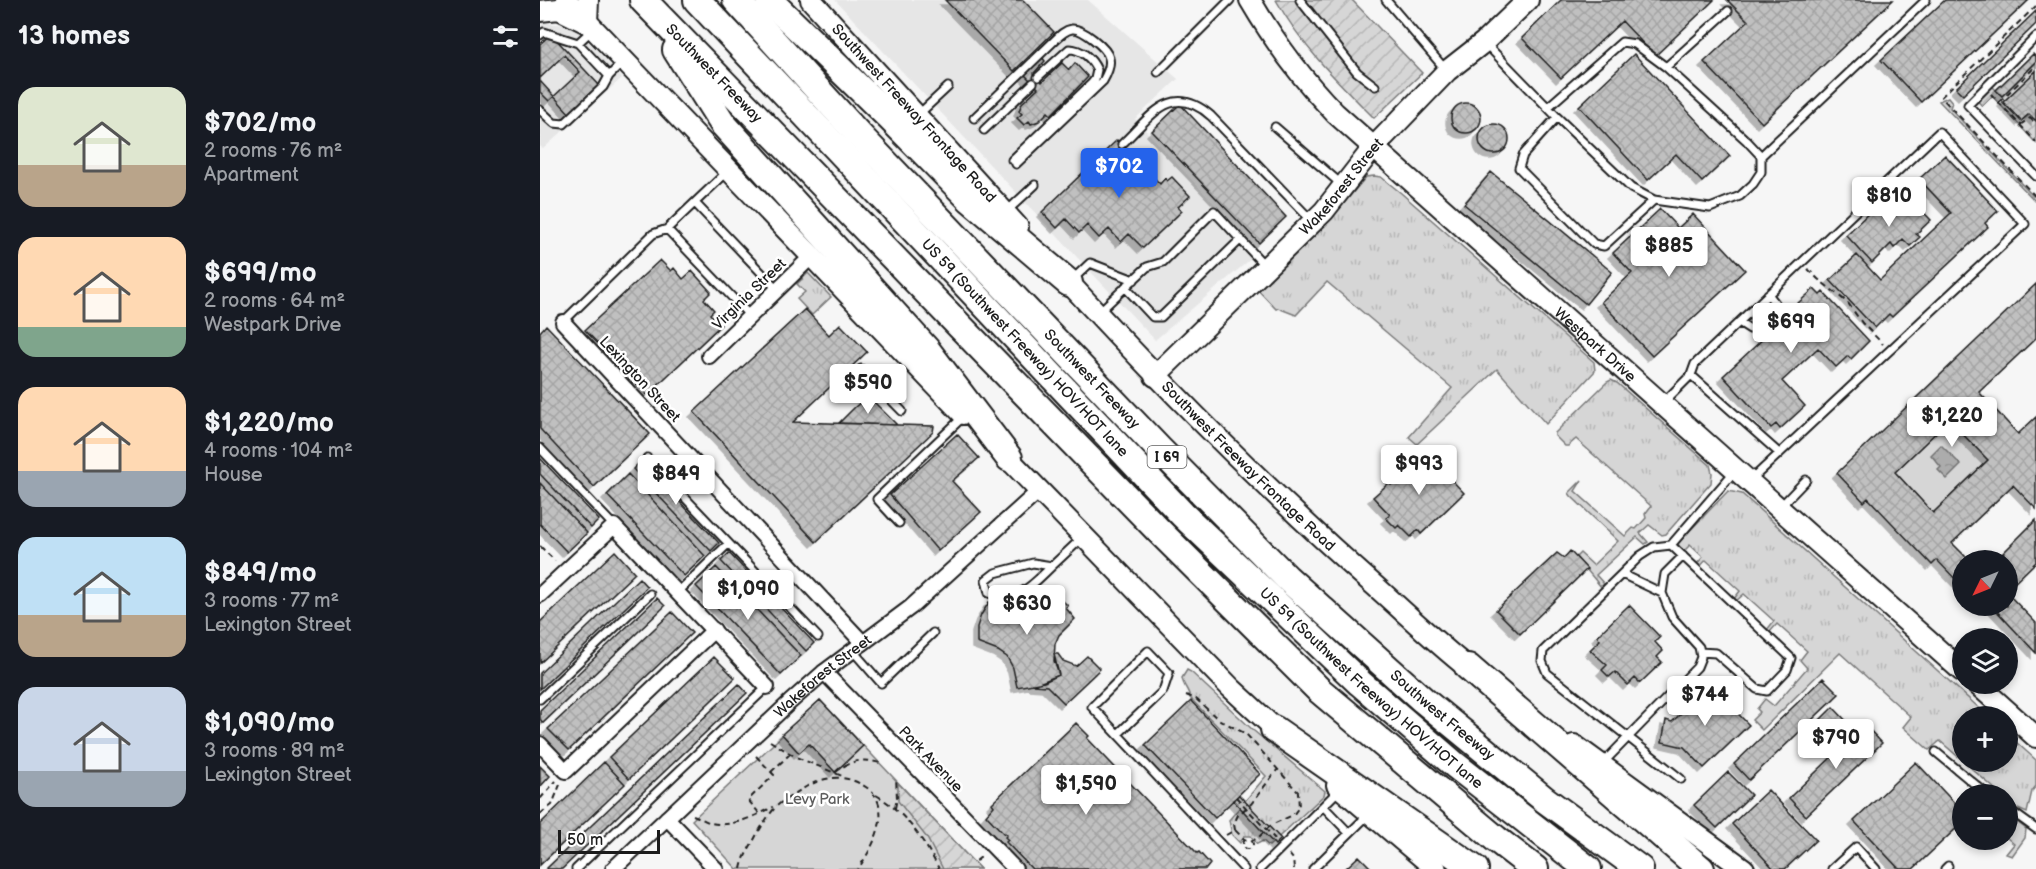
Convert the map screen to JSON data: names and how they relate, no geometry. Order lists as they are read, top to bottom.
{
  "streets": {
    "highway": ["Southwest Freeway", "US 59 (Southwest Freeway) HOV/HOT lane", "I 69"],
    "main road": ["Southwest Freeway Frontage Road", "Wakeforest Street", "Westpark Drive"],
    "street": ["Virginia Street", "Lexington Street", "Park Avenue"]
  },
  "crossings": [
    ["Southwest Freeway Frontage Road", "Wakeforest Street"],
    ["Wakeforest Street", "Westpark Drive"],
    ["Wakeforest Street", "Lexington Street"],
    ["Wakeforest Street", "Park Avenue"]
  ],
  "parks": ["Levy Park"],
  "scale_bar": "50 m",
  "north": "bottom left",
  "page": {
    "heading": "13 homes",
    "list": [
      {
        "name": "$702/mo",
        "note": "2 rooms · 76 m² · Apartment"
      },
      {
        "name": "$699/mo",
        "note": "2 rooms · 64 m² · Westpark Drive"
      },
      {
        "name": "$1,220/mo",
        "note": "4 rooms · 104 m² · House"
      },
      {
        "name": "$849/mo",
        "note": "3 rooms · 77 m² · Lexington Street"
      },
      {
        "name": "$1,090/mo",
        "note": "3 rooms · 89 m² · Lexington Street"
      }
    ],
    "price": [
      "$702",
      "$810",
      "$885",
      "$699",
      "$590",
      "$1,220",
      "$993",
      "$849",
      "$1,090",
      "$630",
      "$744",
      "$790",
      "$1,590"
    ],
    "map_buttons": ["+", "−"],
    "scale": "50 m"
  }
}
